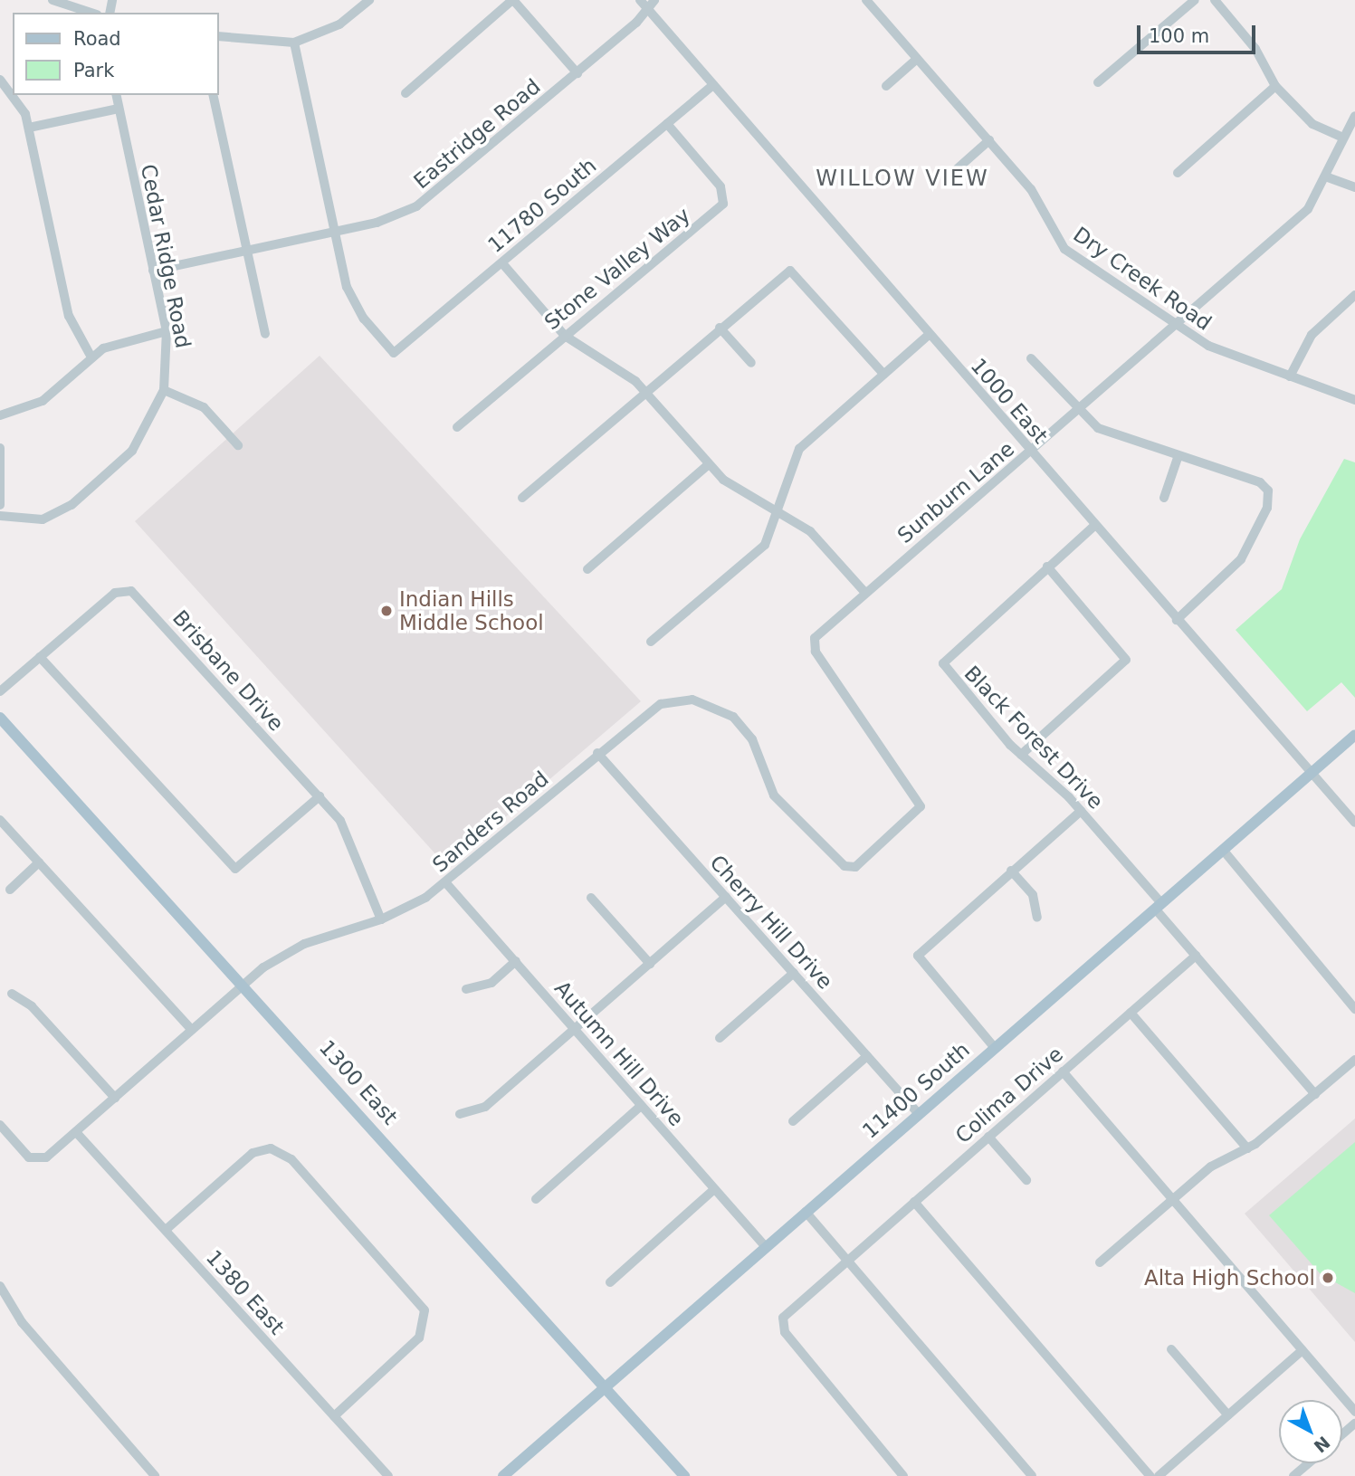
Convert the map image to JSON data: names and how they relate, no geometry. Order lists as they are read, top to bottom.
{
  "streets": {
    "main road": ["1300 East", "11400 South"],
    "street": [
      "Eastridge Road",
      "11780 South",
      "Cedar Ridge Road",
      "Stone Valley Way",
      "Dry Creek Road",
      "1000 East",
      "Sunburn Lane",
      "Brisbane Drive",
      "Black Forest Drive",
      "Sanders Road",
      "Cherry Hill Drive",
      "Autumn Hill Drive",
      "Colima Drive",
      "1380 East"
    ]
  },
  "crossings": [
    ["Eastridge Road", "11780 South"],
    ["Eastridge Road", "Cedar Ridge Road"],
    ["Eastridge Road", "1000 East"],
    ["11780 South", "Stone Valley Way"],
    ["11780 South", "1000 East"],
    ["Dry Creek Road", "Sunburn Lane"],
    ["1000 East", "Sunburn Lane"],
    ["1000 East", "Black Forest Drive"],
    ["1000 East", "11400 South"],
    ["Sunburn Lane", "Sanders Road"],
    ["Brisbane Drive", "Sanders Road"],
    ["Black Forest Drive", "11400 South"],
    ["Black Forest Drive", "Colima Drive"],
    ["Sanders Road", "Cherry Hill Drive"],
    ["Sanders Road", "Autumn Hill Drive"],
    ["Sanders Road", "1300 East"],
    ["Sanders Road", "1380 East"],
    ["Cherry Hill Drive", "11400 South"],
    ["Autumn Hill Drive", "11400 South"],
    ["1300 East", "11400 South"]
  ],
  "districts": ["WILLOW VIEW"],
  "places": ["Indian Hills Middle School", "Alta High School"],
  "legend": ["Road", "Park"],
  "scale_bar": "100 m",
  "north": "bottom right"
}
